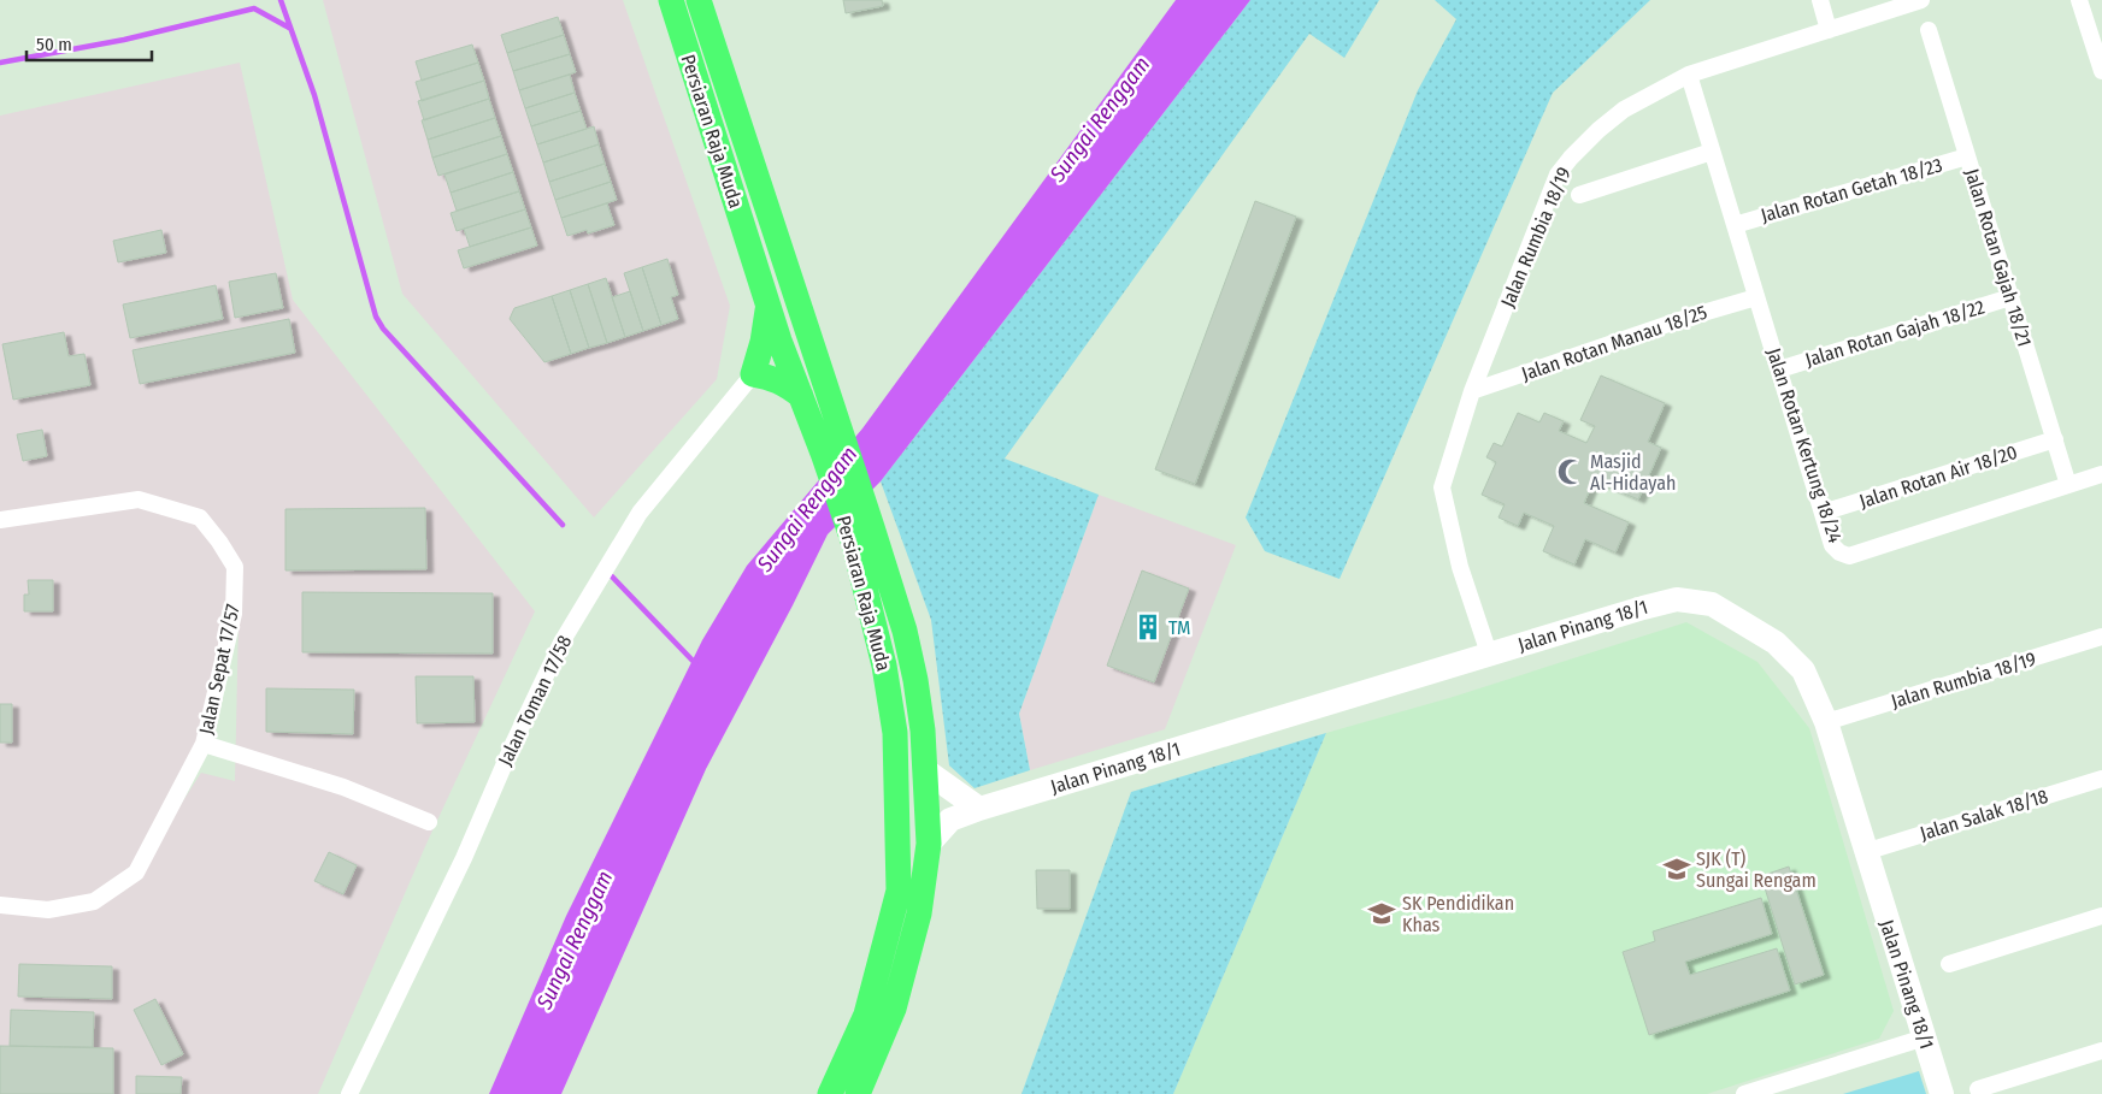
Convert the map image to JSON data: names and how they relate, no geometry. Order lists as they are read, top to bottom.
{
  "streets": {
    "main road": ["Persiaran Raja Muda"],
    "street": [
      "Jalan Rotan Getah 18/23",
      "Jalan Rumbia 18/19",
      "Jalan Rotan Gajah 18/21",
      "Jalan Rotan Gajah 18/22",
      "Jalan Rotan Manau 18/25",
      "Jalan Rotan Kertung 18/24",
      "Jalan Rotan Air 18/20",
      "Jalan Pinang 18/1",
      "Jalan Sepat 17/57",
      "Jalan Toman 17/58",
      "Jalan Salak 18/18"
    ]
  },
  "crossings": [
    ["Persiaran Raja Muda", "Jalan Pinang 18/1"],
    ["Persiaran Raja Muda", "Jalan Toman 17/58"],
    ["Jalan Rotan Getah 18/23", "Jalan Rotan Gajah 18/21"],
    ["Jalan Rotan Getah 18/23", "Jalan Rotan Kertung 18/24"],
    ["Jalan Rumbia 18/19", "Jalan Rotan Manau 18/25"],
    ["Jalan Rumbia 18/19", "Jalan Rotan Kertung 18/24"],
    ["Jalan Rumbia 18/19", "Jalan Pinang 18/1"],
    ["Jalan Rotan Gajah 18/21", "Jalan Rotan Gajah 18/22"],
    ["Jalan Rotan Gajah 18/21", "Jalan Rotan Kertung 18/24"],
    ["Jalan Rotan Gajah 18/21", "Jalan Rotan Air 18/20"],
    ["Jalan Rotan Gajah 18/22", "Jalan Rotan Kertung 18/24"],
    ["Jalan Rotan Manau 18/25", "Jalan Rotan Kertung 18/24"],
    ["Jalan Rotan Kertung 18/24", "Jalan Rotan Air 18/20"],
    ["Jalan Pinang 18/1", "Jalan Salak 18/18"]
  ],
  "water": ["Sungai Renggam"],
  "places": {
    "mosque": ["Masjid Al-Hidayah"],
    "building": ["TM"],
    "school or university": ["SJK (T) Sungai Rengam", "SK Pendidikan Khas"]
  },
  "scale_bar": "50 m"
}
